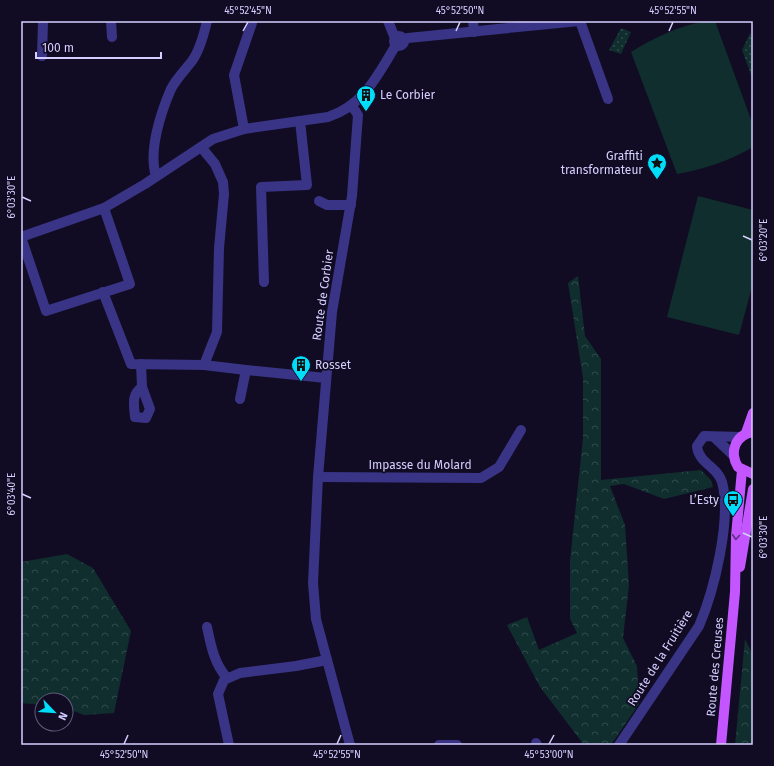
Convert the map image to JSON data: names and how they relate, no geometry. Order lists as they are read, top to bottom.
{
  "streets": {
    "main road": ["Route des Creuses"],
    "street": ["Route de Corbier", "Impasse du Molard", "Route de la Fruitière"]
  },
  "crossings": [
    ["Route de Corbier", "Impasse du Molard"]
  ],
  "places": {
    "building": ["Le Corbier", "Rosset"],
    "place": ["Graffiti transformateur"],
    "bus stop": ["L’Esty"]
  },
  "scale_bar": "100 m",
  "north": "bottom right",
  "coordinates": [
    "45°52'45\"N",
    "45°52'50\"N",
    "45°52'55\"N",
    "6°03'30\"E",
    "6°03'20\"E",
    "6°03'40\"E",
    "45°53'00\"N"
  ]
}
